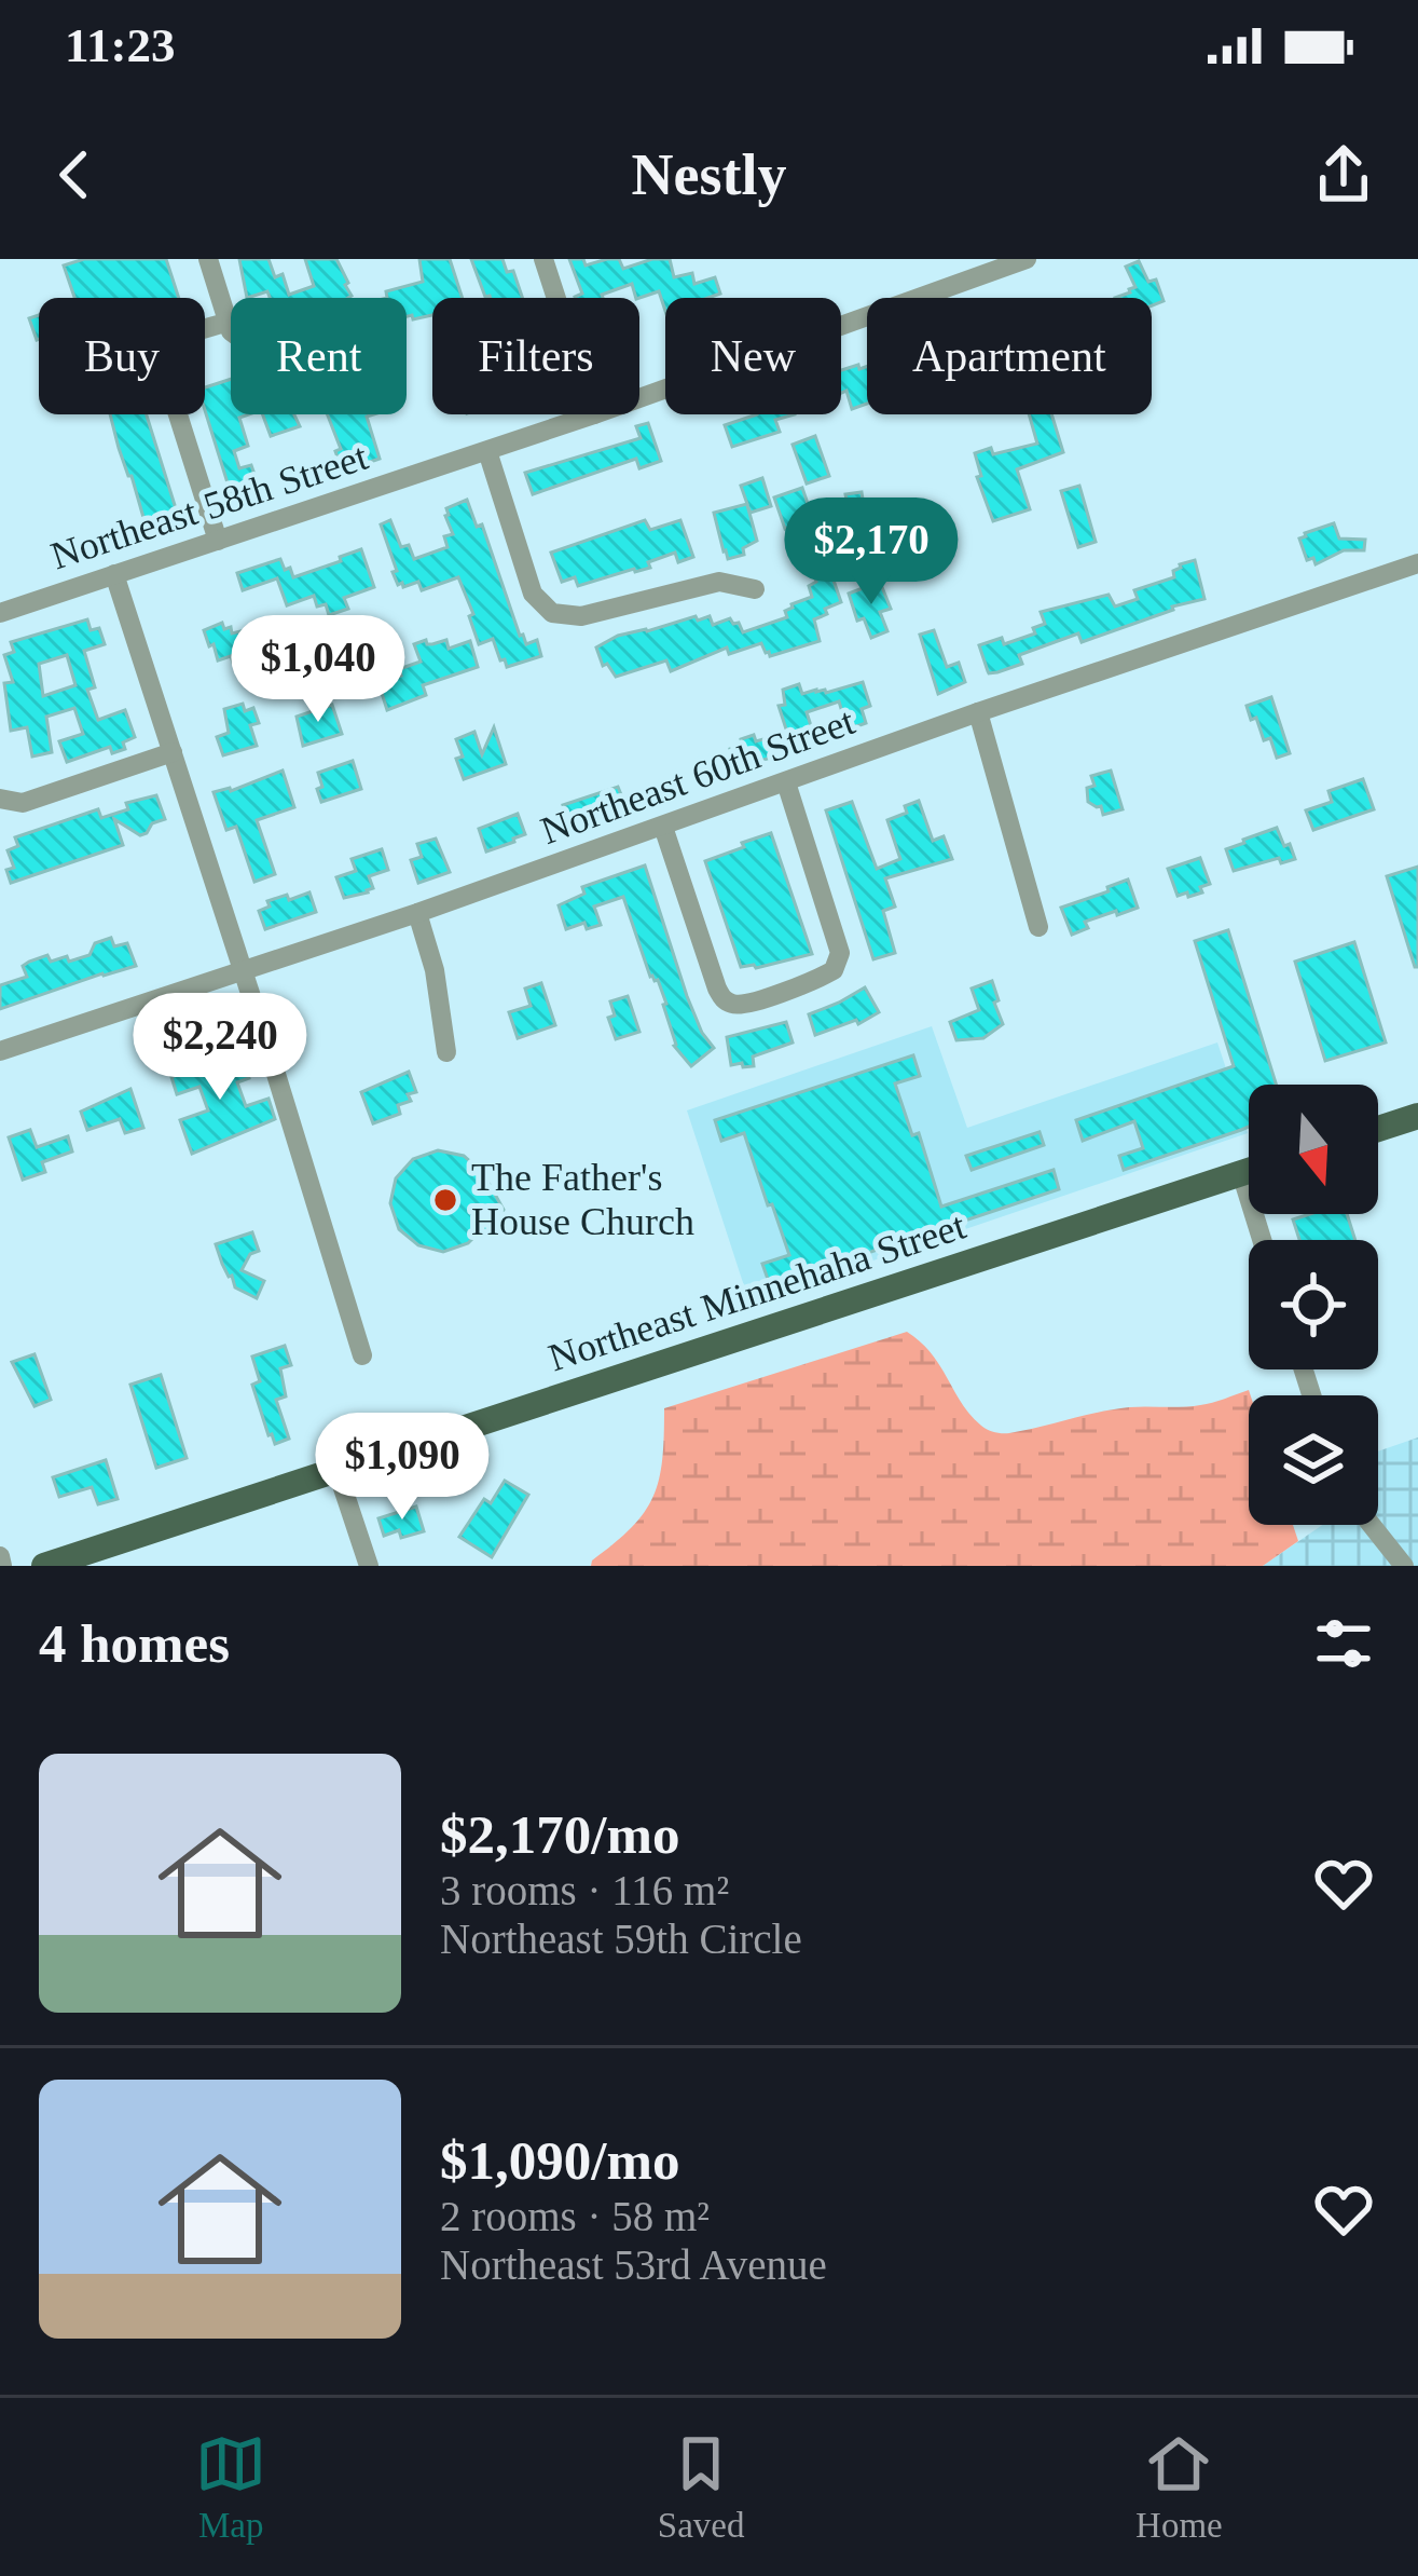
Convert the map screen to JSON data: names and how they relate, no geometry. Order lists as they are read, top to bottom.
{
  "streets": {
    "main road": ["Northeast Minnehaha Street"],
    "street": ["Northeast 58th Street", "Northeast 60th Street"]
  },
  "places": ["The Father's House Church"],
  "north": "bottom",
  "page": {
    "status": "11:23",
    "header": "Nestly",
    "chip": [
      "Buy",
      "Rent",
      "Filters",
      "New",
      "Apartment"
    ],
    "price": [
      "$2,170",
      "$1,040",
      "$2,240",
      "$1,090"
    ],
    "heading": "4 homes",
    "list": [
      {
        "name": "$2,170/mo",
        "note": "3 rooms · 116 m² · Northeast 59th Circle"
      },
      {
        "name": "$1,090/mo",
        "note": "2 rooms · 58 m² · Northeast 53rd Avenue"
      }
    ],
    "tabs": ["Map", "Saved", "Home"]
  }
}
